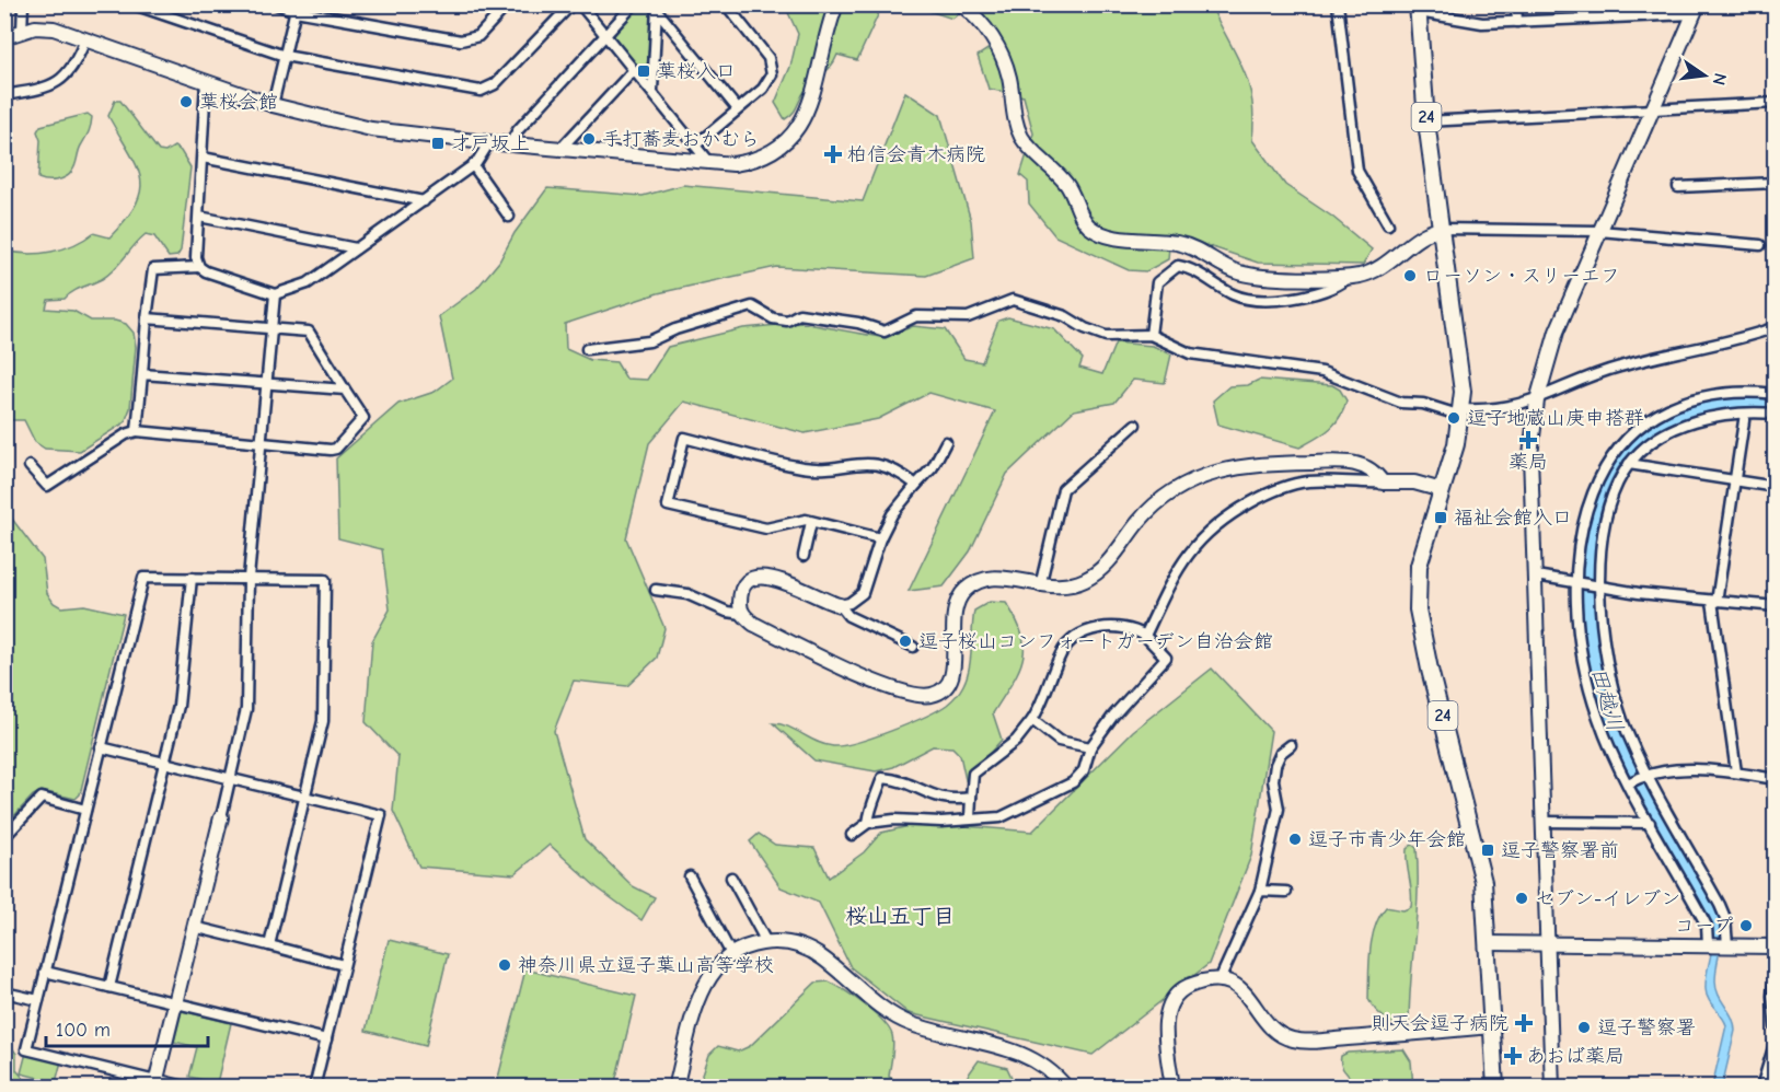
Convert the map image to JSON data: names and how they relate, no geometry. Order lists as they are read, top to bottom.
{
  "streets": {
    "main road": ["24"]
  },
  "districts": ["桜山五丁目"],
  "water": ["田越川"],
  "places": {
    "transit": [
      "葉桜入口",
      "才戸坂上",
      "福祉会館入口",
      "逗子警察署前"
    ],
    "other": [
      "葉桜会館",
      "手打蕎麦おかむら",
      "ローソン・スリーエフ",
      "逗子地蔵山庚申搭群",
      "逗子桜山コンフォートガーデン自治会館",
      "逗子市青少年会館",
      "セブン-イレブン",
      "コープ",
      "神奈川県立逗子葉山高等学校",
      "逗子警察署"
    ],
    "health": [
      "柏信会青木病院",
      "薬局",
      "則天会逗子病院",
      "あおば薬局"
    ]
  },
  "scale_bar": "100 m",
  "north": "right"
}
